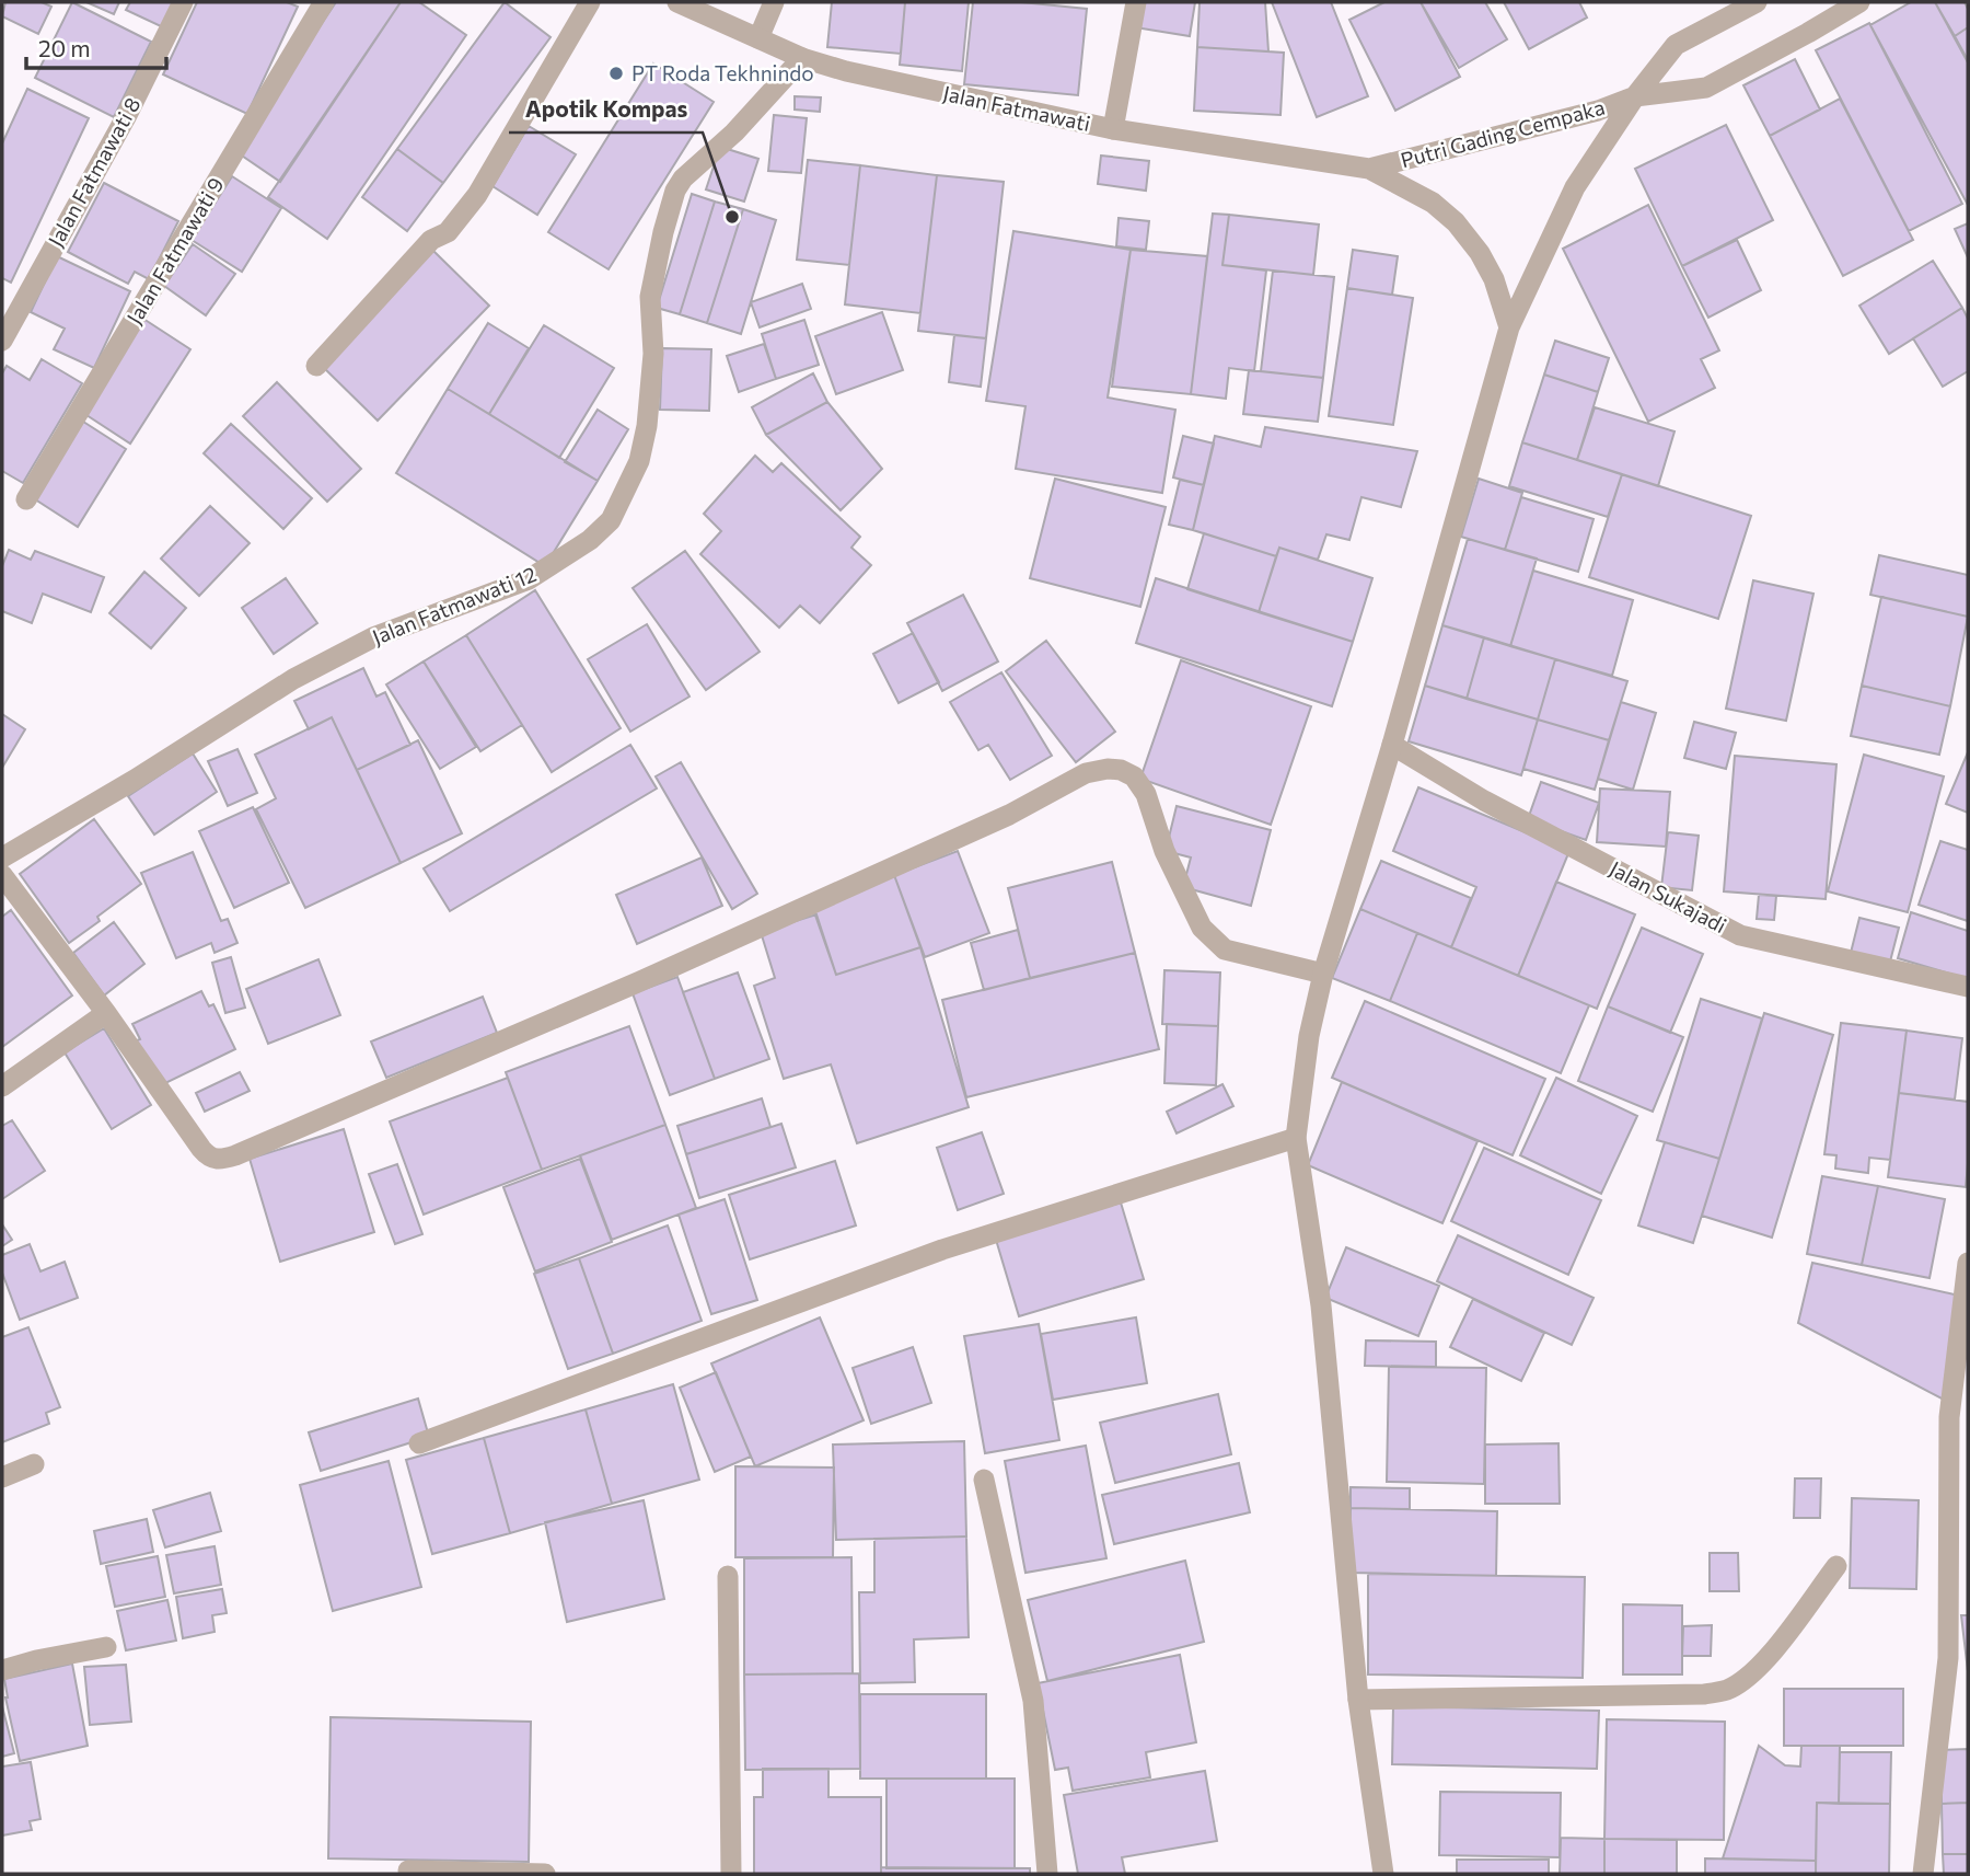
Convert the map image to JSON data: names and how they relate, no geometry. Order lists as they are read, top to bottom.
{
  "streets": {
    "street": [
      "Jalan Fatmawati",
      "Putri Gading Cempaka",
      "Jalan Fatmawati 8",
      "Jalan Fatmawati 9",
      "Jalan Fatmawati 12",
      "Jalan Sukajadi"
    ]
  },
  "crossings": [
    ["Jalan Fatmawati", "Putri Gading Cempaka"],
    ["Jalan Fatmawati", "Jalan Fatmawati 12"],
    ["Putri Gading Cempaka", "Jalan Sukajadi"]
  ],
  "places": ["PT Roda Tekhnindo", "Apotik Kompas"],
  "scale_bar": "20 m"
}
